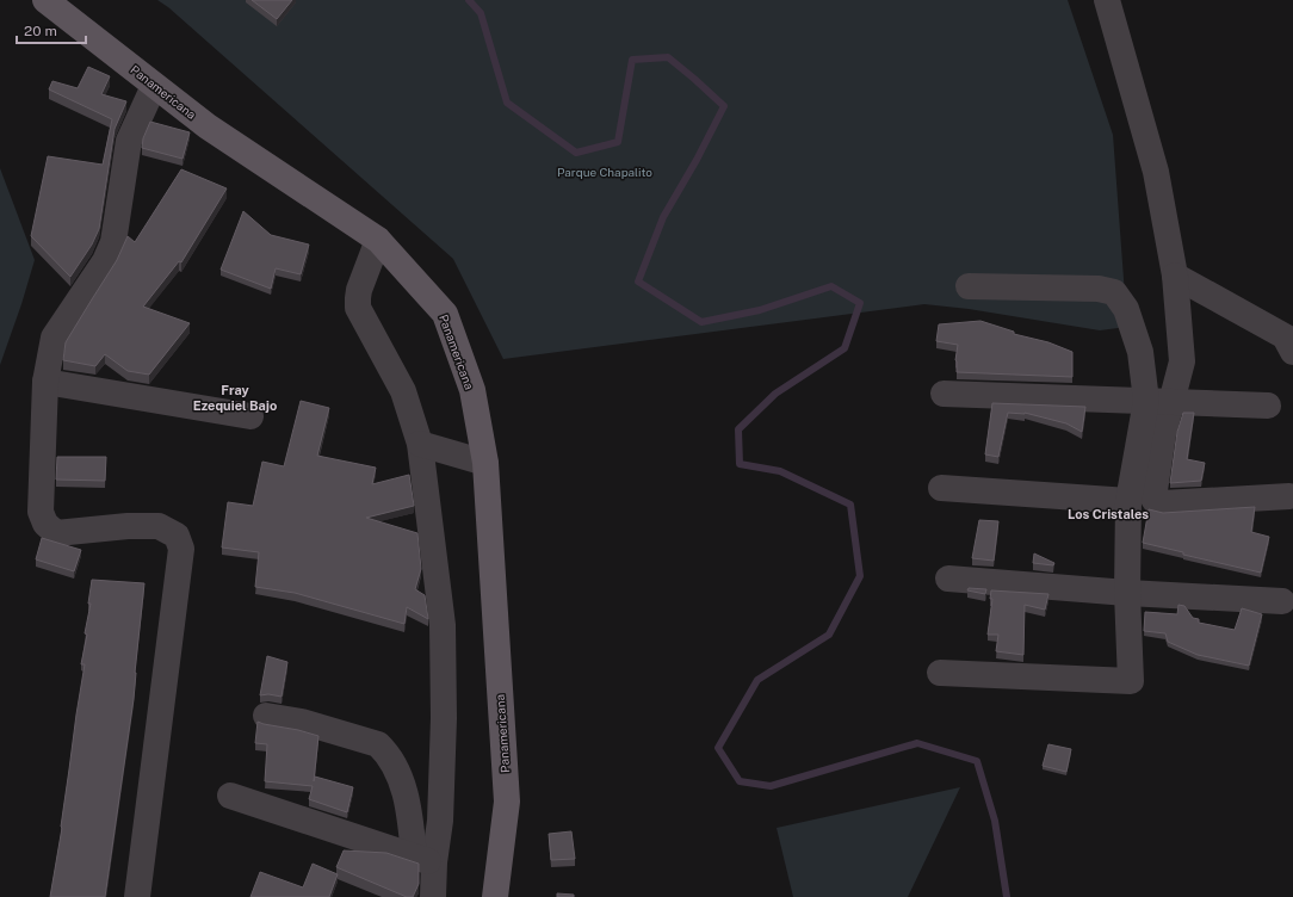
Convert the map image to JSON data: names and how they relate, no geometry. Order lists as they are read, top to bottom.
{
  "streets": {
    "main road": ["Panamericana"]
  },
  "districts": ["Fray Ezequiel Bajo", "Los Cristales"],
  "parks": ["Parque Chapalito"],
  "scale_bar": "20 m"
}
